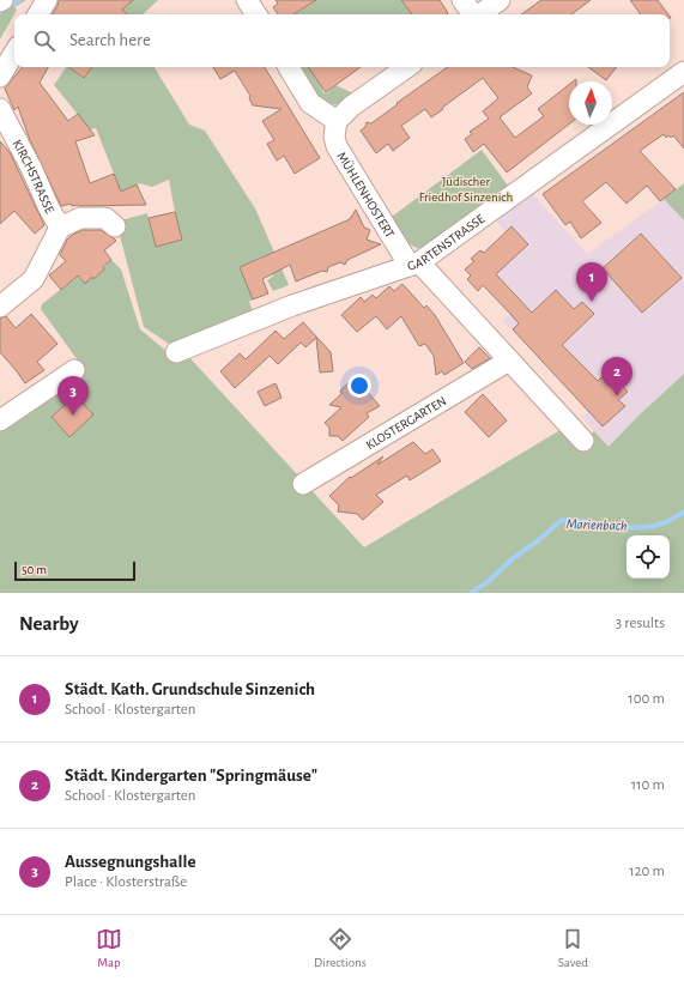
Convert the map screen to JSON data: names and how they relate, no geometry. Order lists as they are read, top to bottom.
{
  "streets": {
    "street": [
      "KIRCHSTRASSE",
      "MÜHLENHOSTERT",
      "GARTENSTRASSE",
      "KLOSTERGARTEN"
    ]
  },
  "crossings": [
    ["MÜHLENHOSTERT", "GARTENSTRASSE"]
  ],
  "water": ["Marienbach"],
  "parks": ["Jüdischer Friedhof Sinzenich"],
  "scale_bar": "50 m",
  "north": "top",
  "page": {
    "search": "Search here",
    "pins": ["1", "2", "3"],
    "scale": "50 m",
    "heading": ["Nearby", "3 results"],
    "list": [
      {
        "mark": "1",
        "name": "Städt. Kath. Grundschule Sinzenich",
        "note": "School · Klostergarten",
        "value": "100 m"
      },
      {
        "mark": "2",
        "name": "Städt. Kindergarten \"Springmäuse\"",
        "note": "School · Klostergarten",
        "value": "110 m"
      },
      {
        "mark": "3",
        "name": "Aussegnungshalle",
        "note": "Place · Klosterstraße",
        "value": "120 m"
      }
    ],
    "nav": ["Map", "Directions", "Saved"]
  }
}
